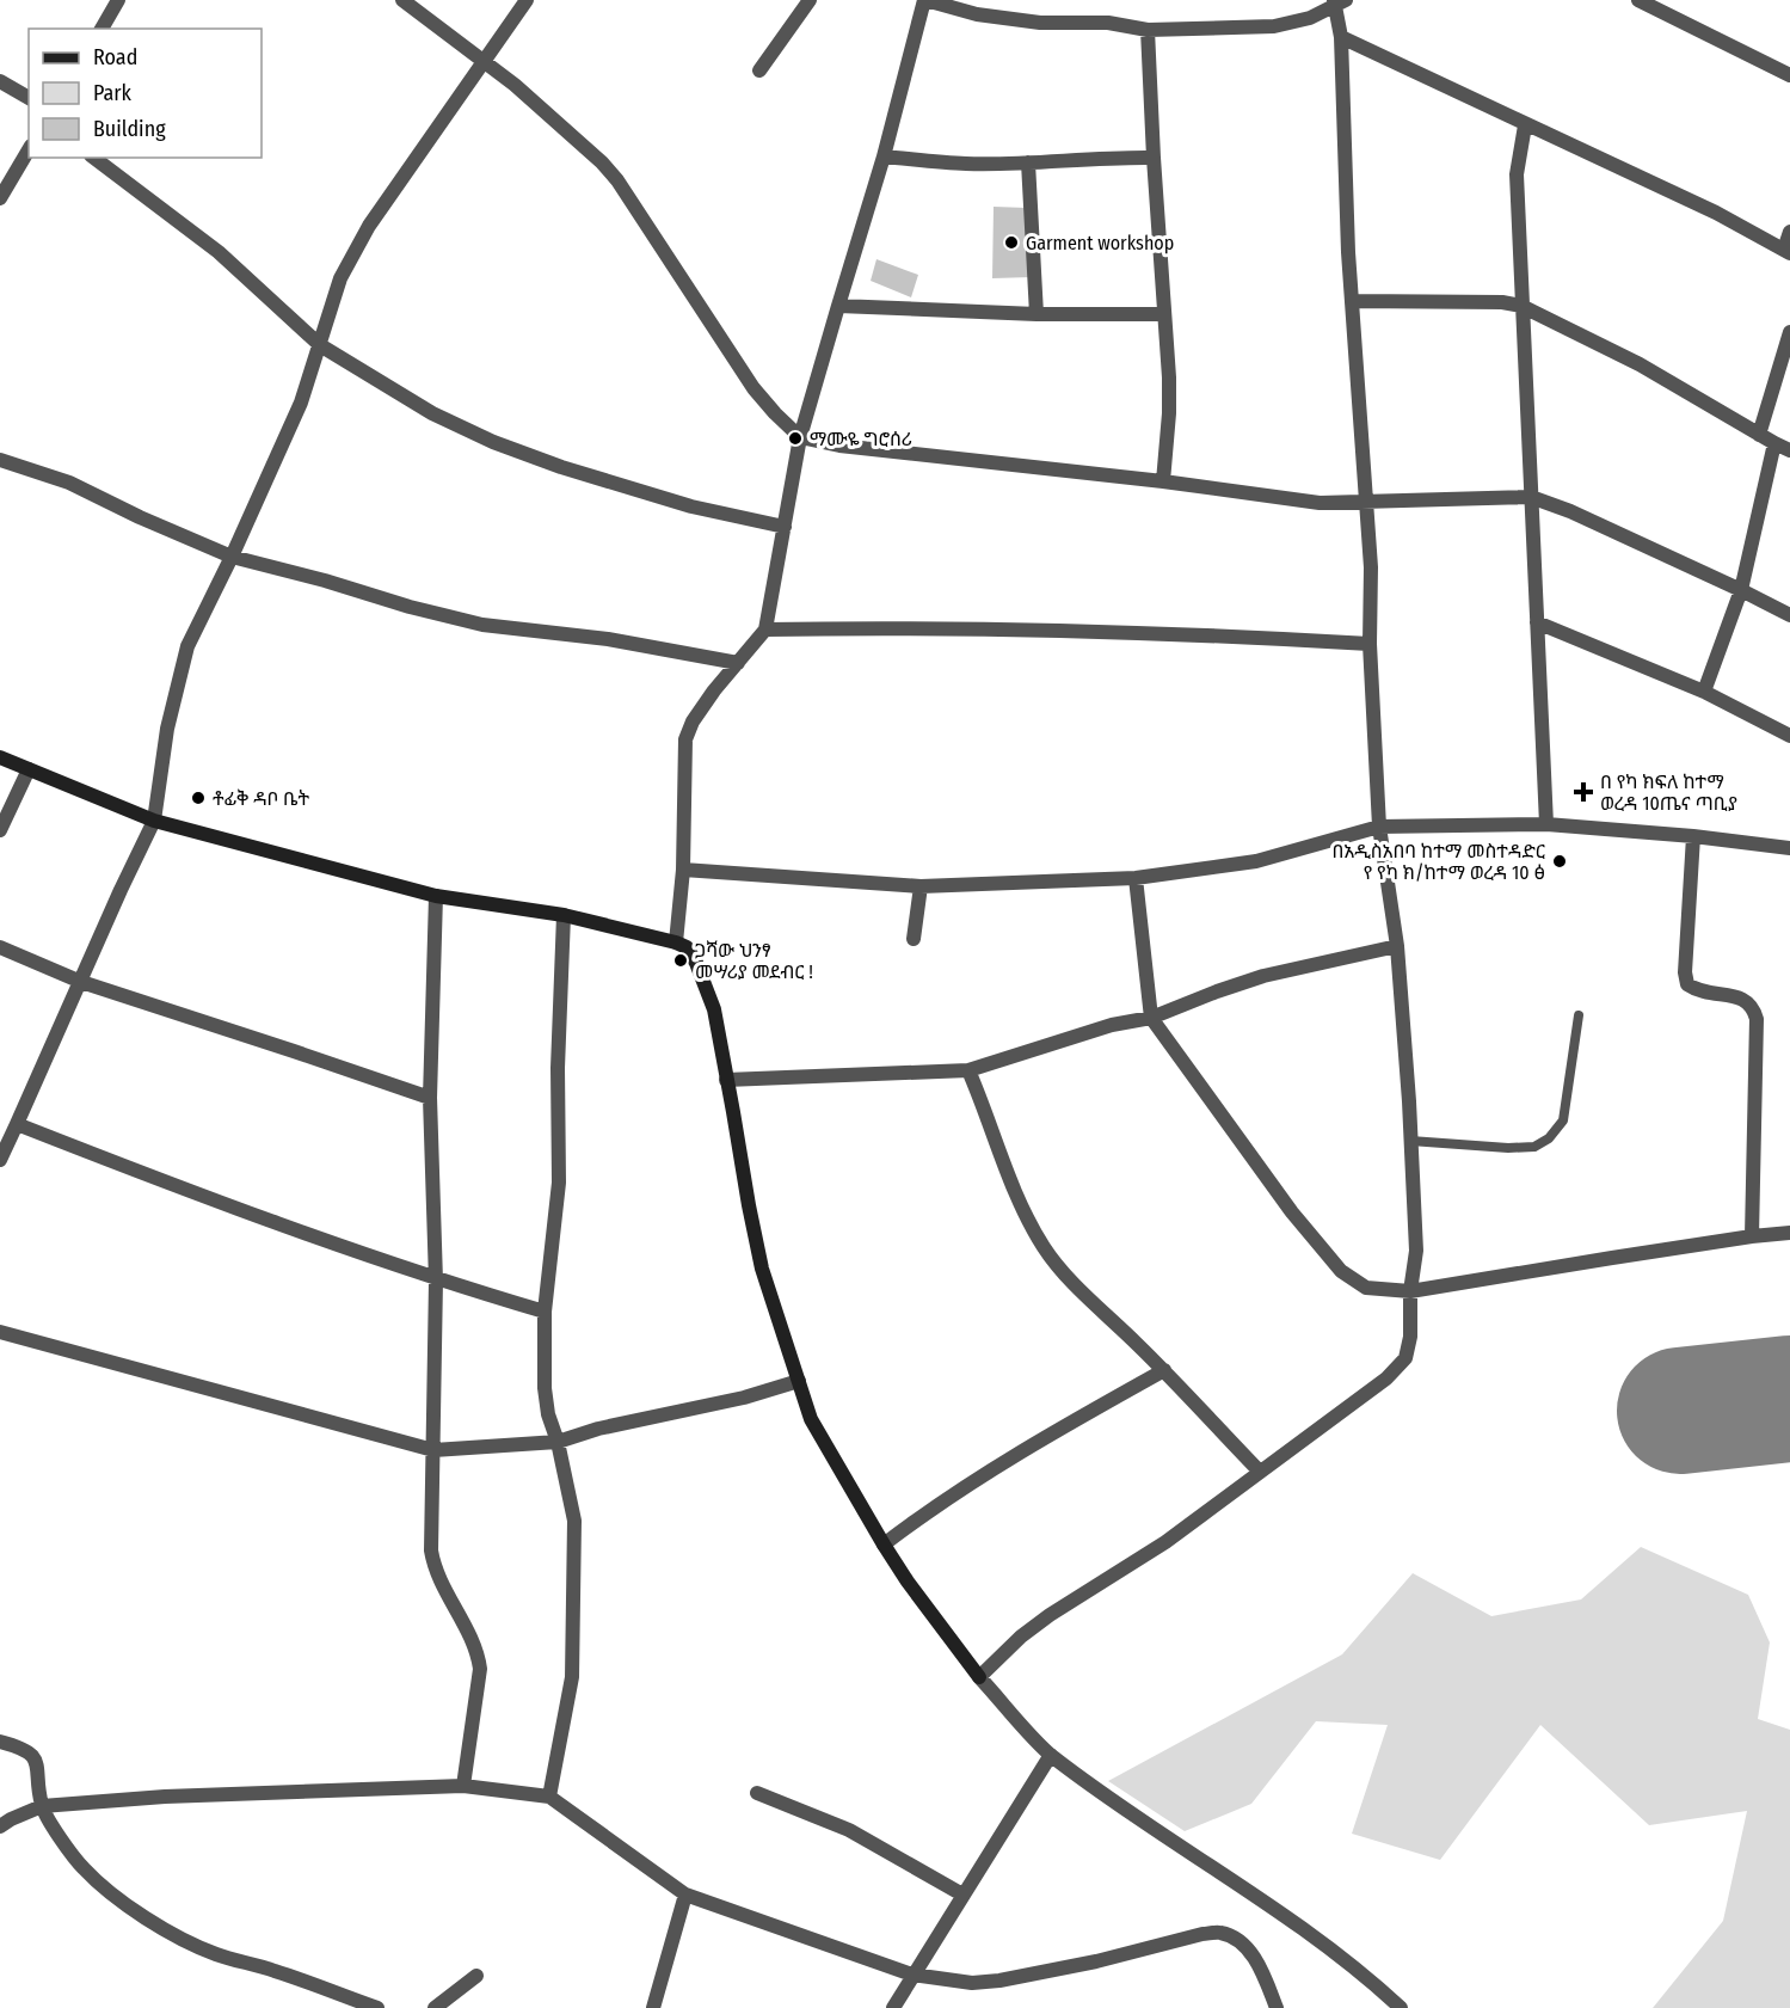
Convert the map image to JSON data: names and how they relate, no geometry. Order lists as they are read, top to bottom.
{
  "places": {
    "other": [
      "Garment workshop",
      "ማሙዬ ግሮሰሪ",
      "ቶፊቅ ዳቦ ቤት",
      "በአዲስአበባ ከተማ መስተዳድር የ የካ ክ/ከተማ ወረዳ 10 ፅ",
      "ጋሻው ህንፃ መሣሪያ መደብር !"
    ],
    "health": ["በ የካ ክፍለ ከተማ ወረዳ 10ጤና ጣቢያ"]
  },
  "legend": ["Road", "Park", "Building"]
}
